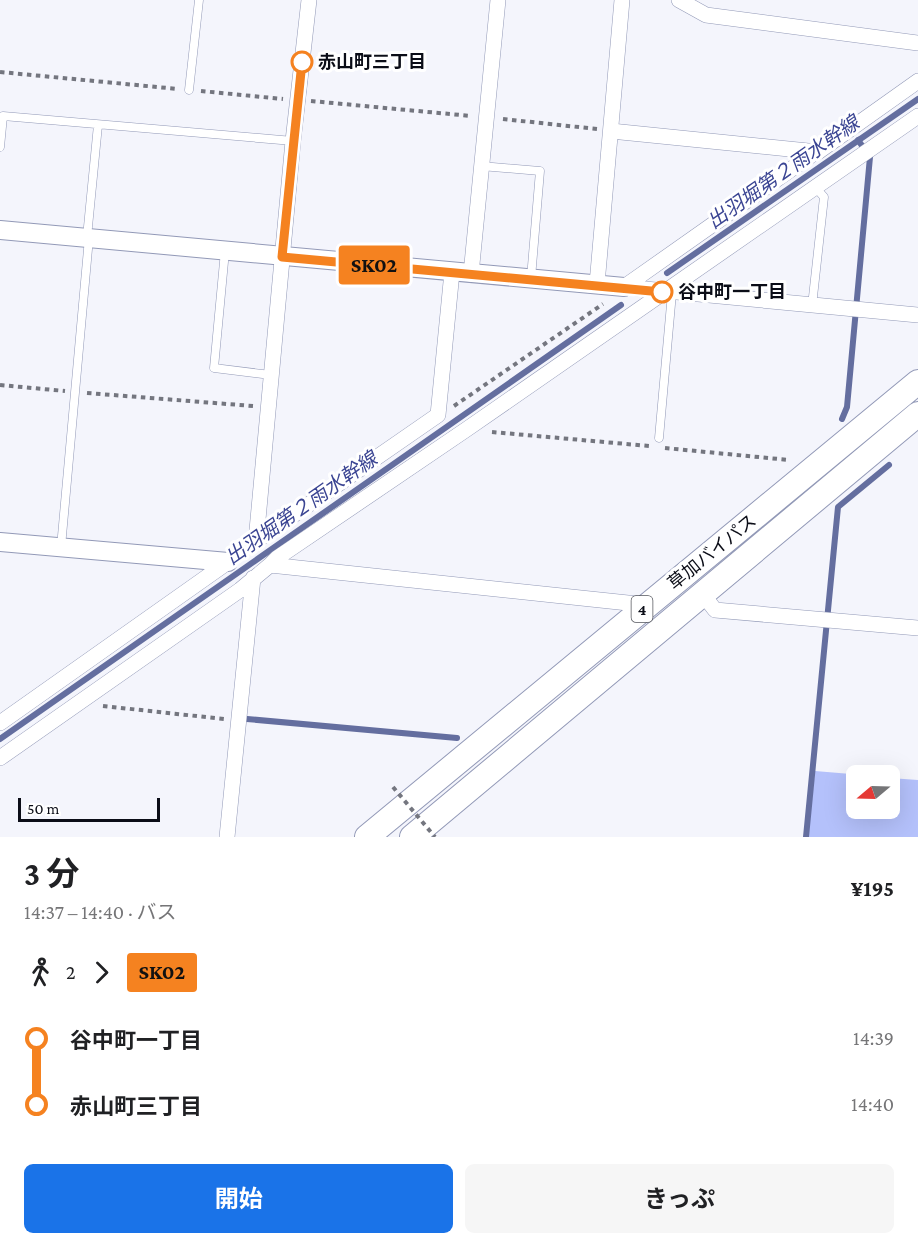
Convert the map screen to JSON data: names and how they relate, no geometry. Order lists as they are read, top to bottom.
{
  "streets": {
    "highway": ["草加バイパス", "4"]
  },
  "water": ["出羽堀第２雨水幹線"],
  "places": ["赤山町三丁目", "谷中町一丁目"],
  "lines": ["bus line SK02"],
  "scale_bar": "50 m",
  "north": "left",
  "page": {
    "on_map": "SK02",
    "scale": "50 m",
    "heading": ["3 分", "14:37 – 14:40 · バス", "¥195"],
    "legs": ["2", "SK02"],
    "list": [
      {
        "name": "谷中町一丁目",
        "value": "14:39"
      },
      {
        "name": "赤山町三丁目",
        "value": "14:40"
      }
    ],
    "buttons": ["開始", "きっぷ"]
  }
}
